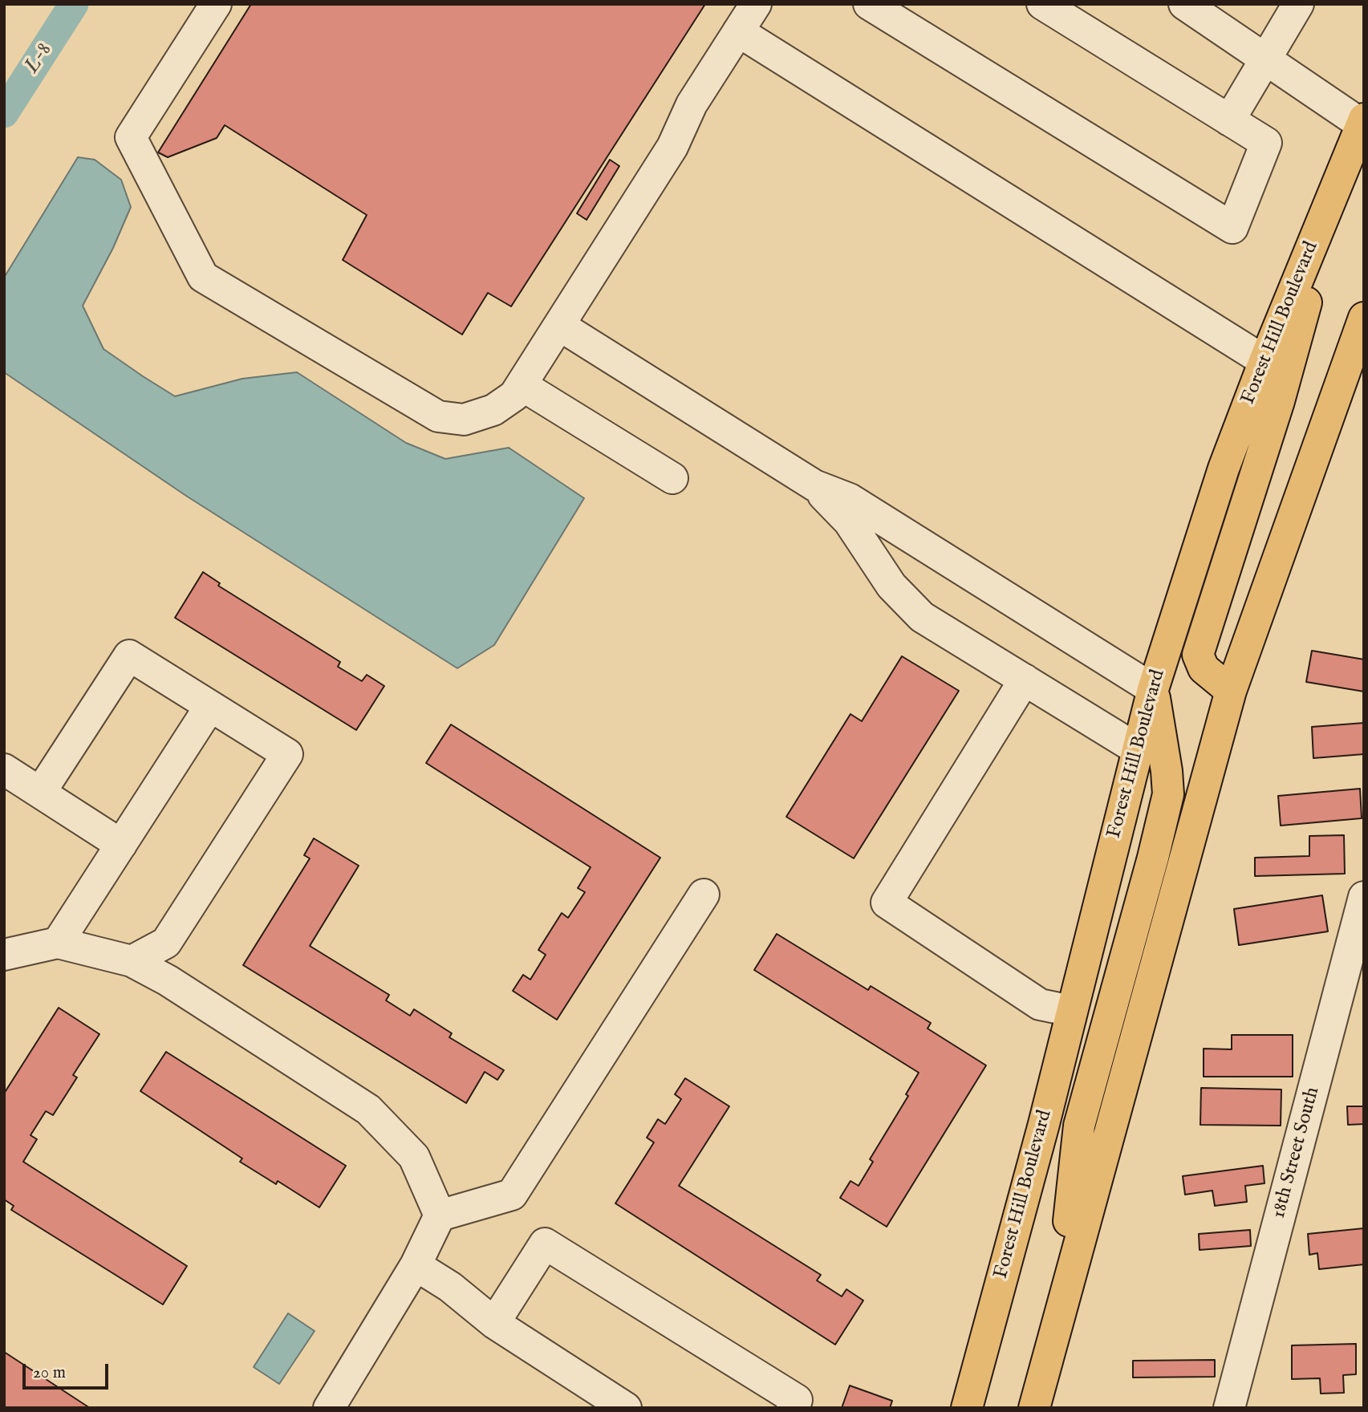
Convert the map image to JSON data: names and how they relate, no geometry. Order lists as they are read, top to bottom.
{
  "streets": {
    "main road": ["Forest Hill Boulevard"],
    "street": ["18th Street South"]
  },
  "water": ["L-8"],
  "scale_bar": "20 m"
}
